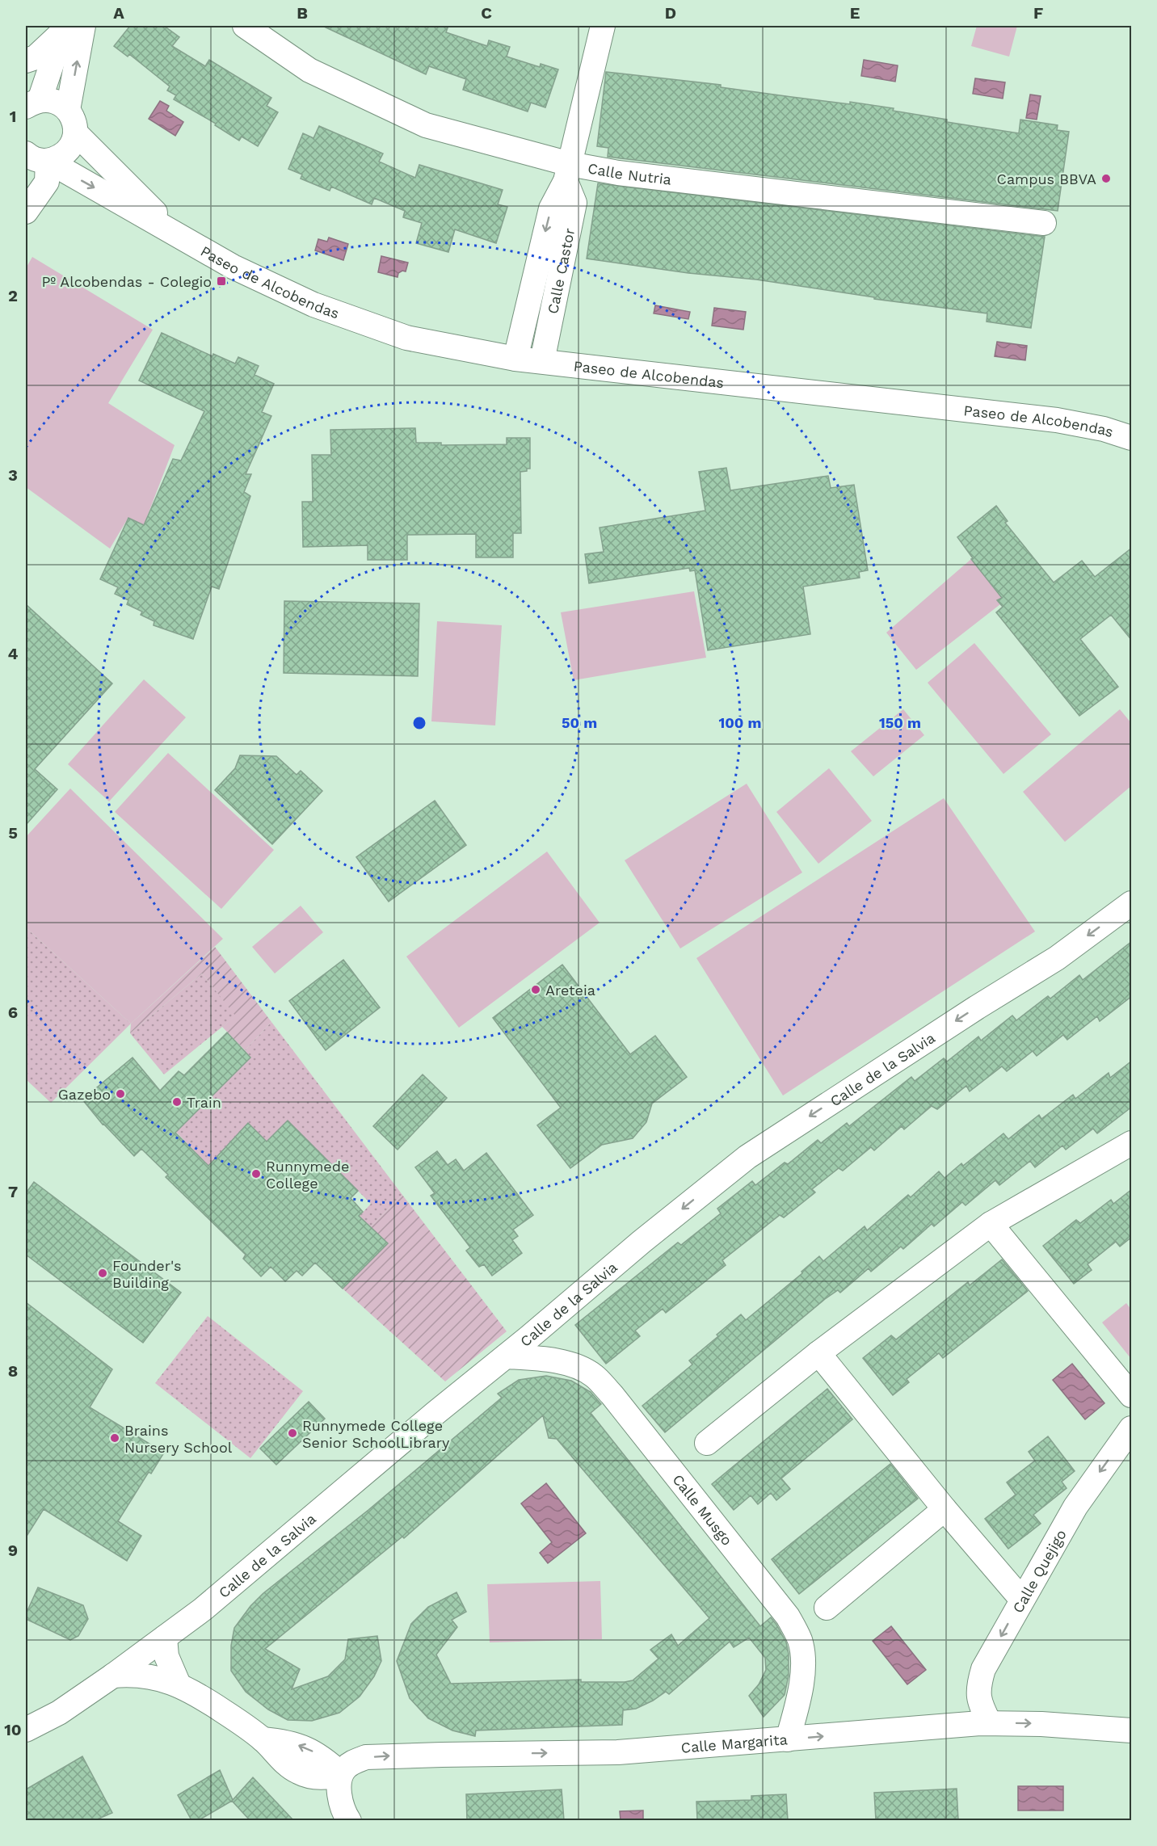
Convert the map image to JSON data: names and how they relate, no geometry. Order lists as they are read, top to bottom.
{
  "streets": {
    "street": [
      "Calle Nutria",
      "Calle Castor",
      "Paseo de Alcobendas",
      "Calle de la Salvia",
      "Calle Musgo",
      "Calle Quejigo",
      "Calle Margarita"
    ]
  },
  "crossings": [
    ["Calle Nutria", "Calle Castor"],
    ["Calle Castor", "Paseo de Alcobendas"],
    ["Calle de la Salvia", "Calle Musgo"],
    ["Calle Musgo", "Calle Margarita"],
    ["Calle Quejigo", "Calle Margarita"]
  ],
  "one_way": ["Calle Margarita"],
  "places": {
    "other": [
      "Campus BBVA",
      "Areteia",
      "Gazebo",
      "Train",
      "Runnymede College",
      "Founder's Building",
      "Runnymede College Senior SchoolLibrary",
      "Brains Nursery School"
    ],
    "transit": ["Pº Alcobendas - Colegio"]
  },
  "grid": {
    "columns": [
      "A",
      "B",
      "C",
      "D",
      "E",
      "F"
    ],
    "rows": [
      "1",
      "2",
      "3",
      "4",
      "5",
      "6",
      "7",
      "8",
      "9",
      "10"
    ]
  },
  "rings": ["50 m", "100 m", "150 m"]
}
